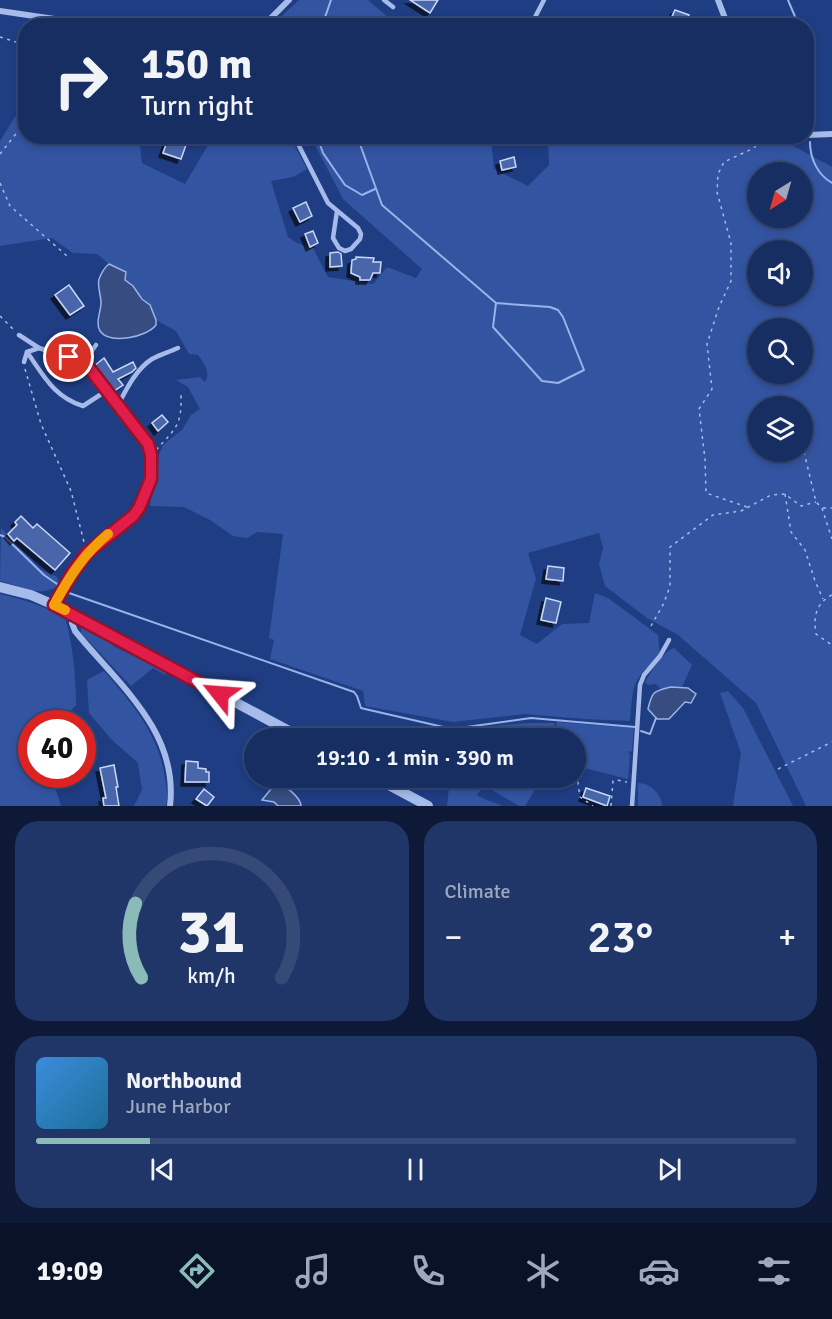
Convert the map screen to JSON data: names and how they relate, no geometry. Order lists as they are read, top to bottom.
{
  "north": "bottom left",
  "page": {
    "turn": ["150 m", "Turn right"],
    "limit": "40",
    "trip": "19:10 · 1 min · 390 m",
    "tile": "Climate",
    "heat": ["−", "23°", "+"],
    "song": ["Northbound", "June Harbor"],
    "tabs": "19:09",
    "gauge": ["31", "km/h"]
  }
}
